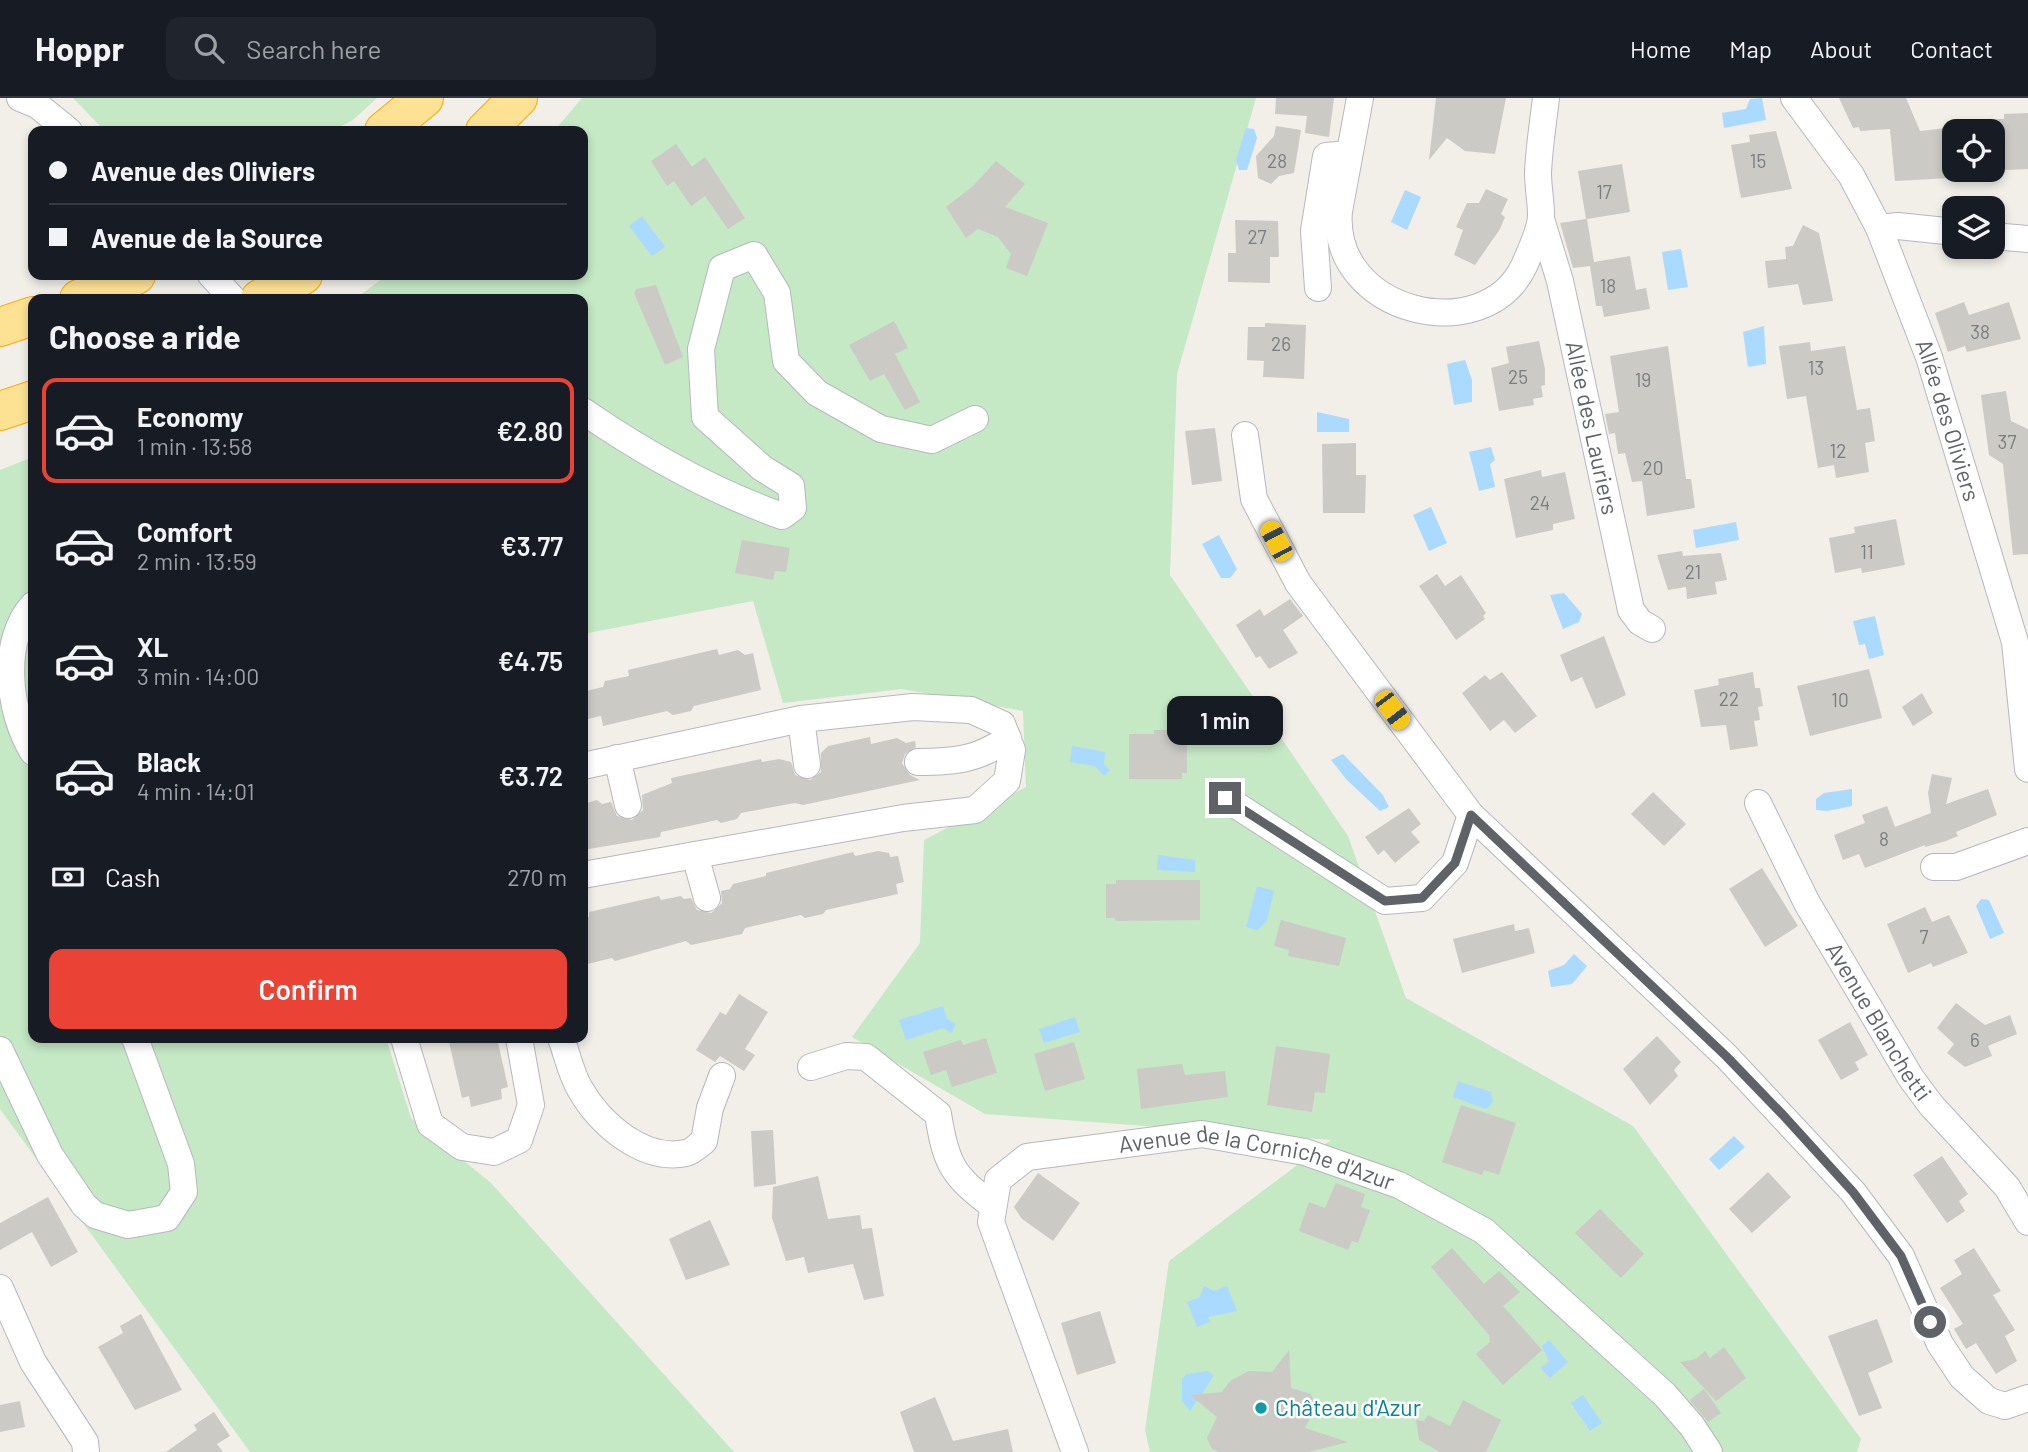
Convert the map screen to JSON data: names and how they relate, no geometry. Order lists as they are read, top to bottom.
{
  "streets": {
    "street": [
      "Allée des Oliviers",
      "Allée des Lauriers",
      "Avenue Blanchetti",
      "Avenue de la Corniche d'Azur"
    ]
  },
  "places": ["Château d'Azur"],
  "house_numbers": [
    "28",
    "15",
    "17",
    "27",
    "18",
    "38",
    "26",
    "13",
    "25",
    "19",
    "37",
    "12",
    "20",
    "24",
    "11",
    "21",
    "22",
    "10",
    "8",
    "7",
    "6"
  ],
  "page": {
    "header": "Hoppr",
    "search": "Search here",
    "nav": [
      "Home",
      "Map",
      "About",
      "Contact"
    ],
    "banner": ["Avenue des Oliviers", "Avenue de la Source"],
    "heading": "Choose a ride",
    "list": [
      {
        "name": "Economy",
        "note": "1 min · 13:58",
        "value": "€2.80"
      },
      {
        "name": "Comfort",
        "note": "2 min · 13:59",
        "value": "€3.77"
      },
      {
        "name": "XL",
        "note": "3 min · 14:00",
        "value": "€4.75"
      },
      {
        "name": "Black",
        "note": "4 min · 14:01",
        "value": "€3.72"
      }
    ],
    "bubble": "1 min",
    "pay": ["Cash", "270 m"],
    "buttons": "Confirm"
  }
}
